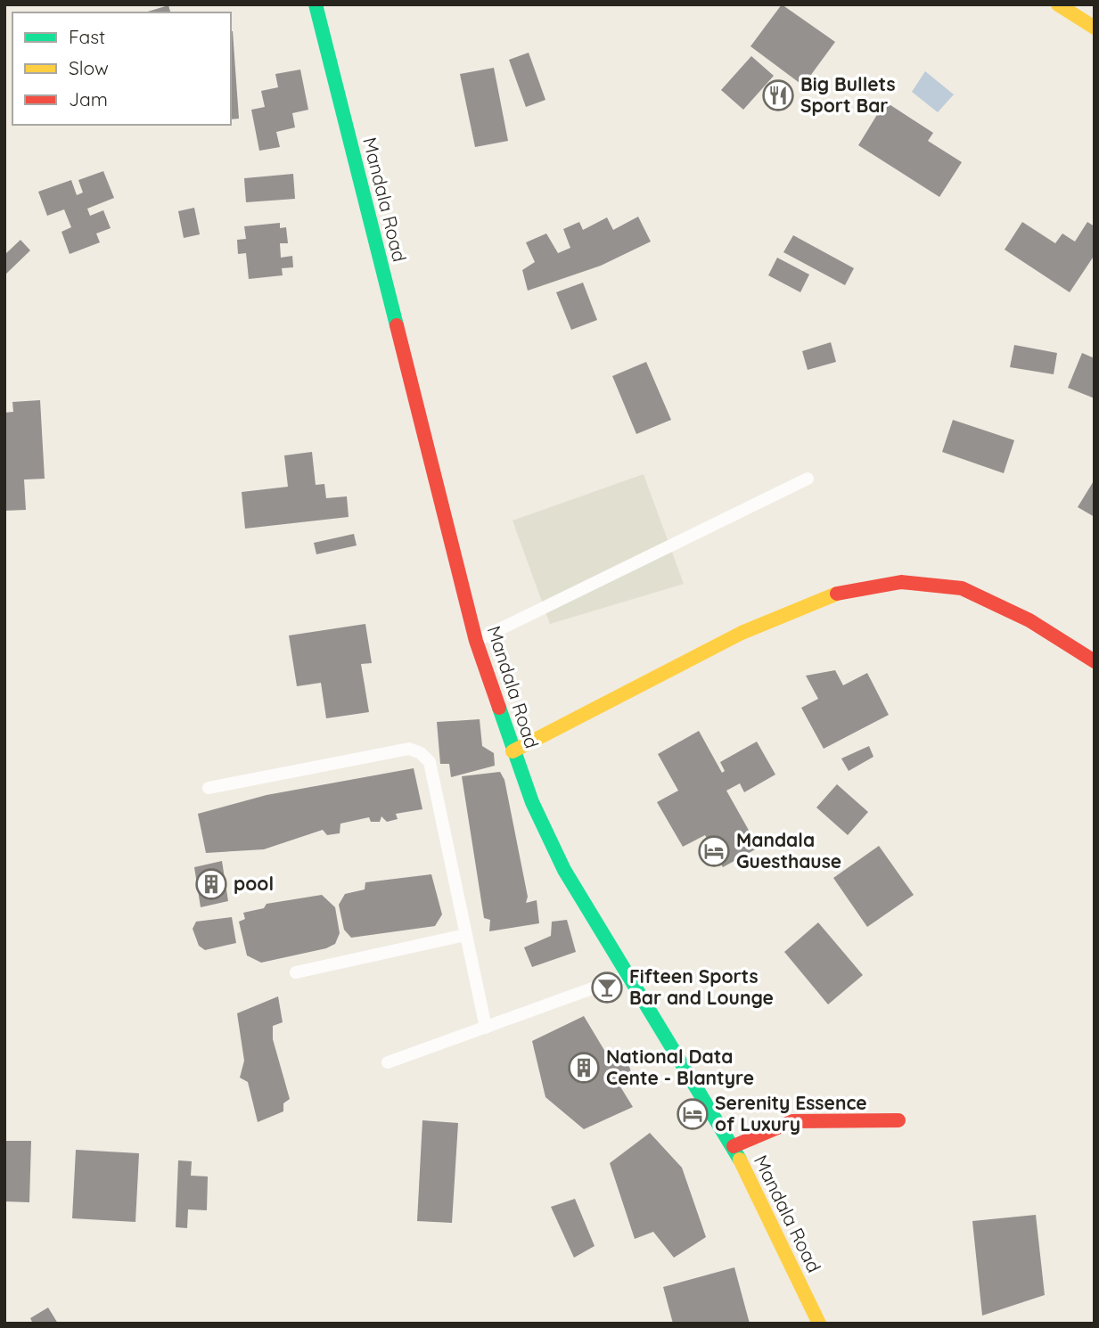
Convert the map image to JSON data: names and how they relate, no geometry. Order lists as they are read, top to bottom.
{
  "streets": {
    "street": ["Mandala Road"]
  },
  "places": {
    "restaurant": ["Big Bullets Sport Bar"],
    "hotel": ["Mandala Guesthause", "Serenity Essence of Luxury"],
    "building": ["pool", "National Data Cente - Blantyre"],
    "bar": ["Fifteen Sports Bar and Lounge"]
  },
  "legend": ["Fast", "Slow", "Jam"]
}
